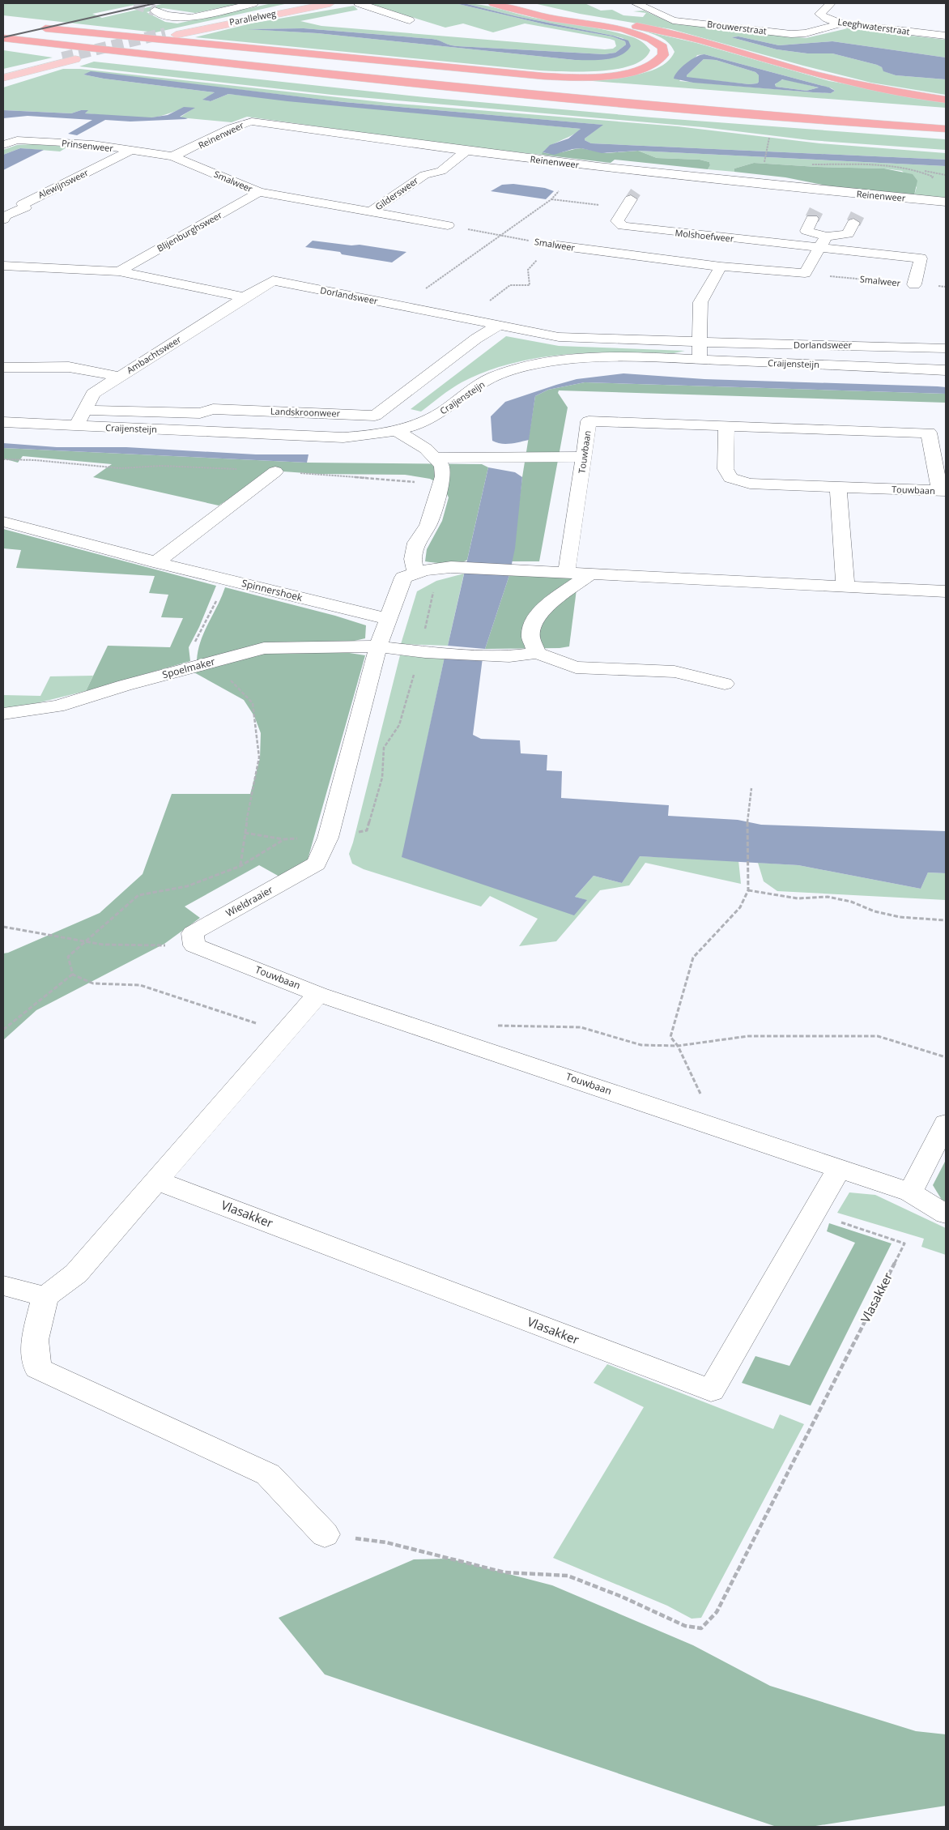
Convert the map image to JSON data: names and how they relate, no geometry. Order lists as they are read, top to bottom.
{
  "streets": {
    "main road": ["Parallelweg"],
    "street": [
      "Leeghwaterstraat",
      "Brouwerstraat",
      "Reinenweer",
      "Prinsenweer",
      "Smalweer",
      "Alewijnsweer",
      "Gildersweer",
      "Blijenburghsweer",
      "Molshoefweer",
      "Dorlandsweer",
      "Ambachtsweer",
      "Craijensteijn",
      "Landskroonweer",
      "Touwbaan",
      "Spinnershoek",
      "Spoelmaker",
      "Wieldraaier",
      "Vlasakker"
    ]
  },
  "crossings": [
    ["Leeghwaterstraat", "Brouwerstraat"],
    ["Reinenweer", "Prinsenweer"],
    ["Reinenweer", "Smalweer"],
    ["Reinenweer", "Gildersweer"],
    ["Prinsenweer", "Smalweer"],
    ["Prinsenweer", "Alewijnsweer"],
    ["Smalweer", "Gildersweer"],
    ["Smalweer", "Blijenburghsweer"],
    ["Smalweer", "Molshoefweer"],
    ["Dorlandsweer", "Ambachtsweer"],
    ["Dorlandsweer", "Landskroonweer"],
    ["Ambachtsweer", "Craijensteijn"],
    ["Ambachtsweer", "Landskroonweer"],
    ["Touwbaan", "Wieldraaier"],
    ["Touwbaan", "Vlasakker"]
  ]
}
